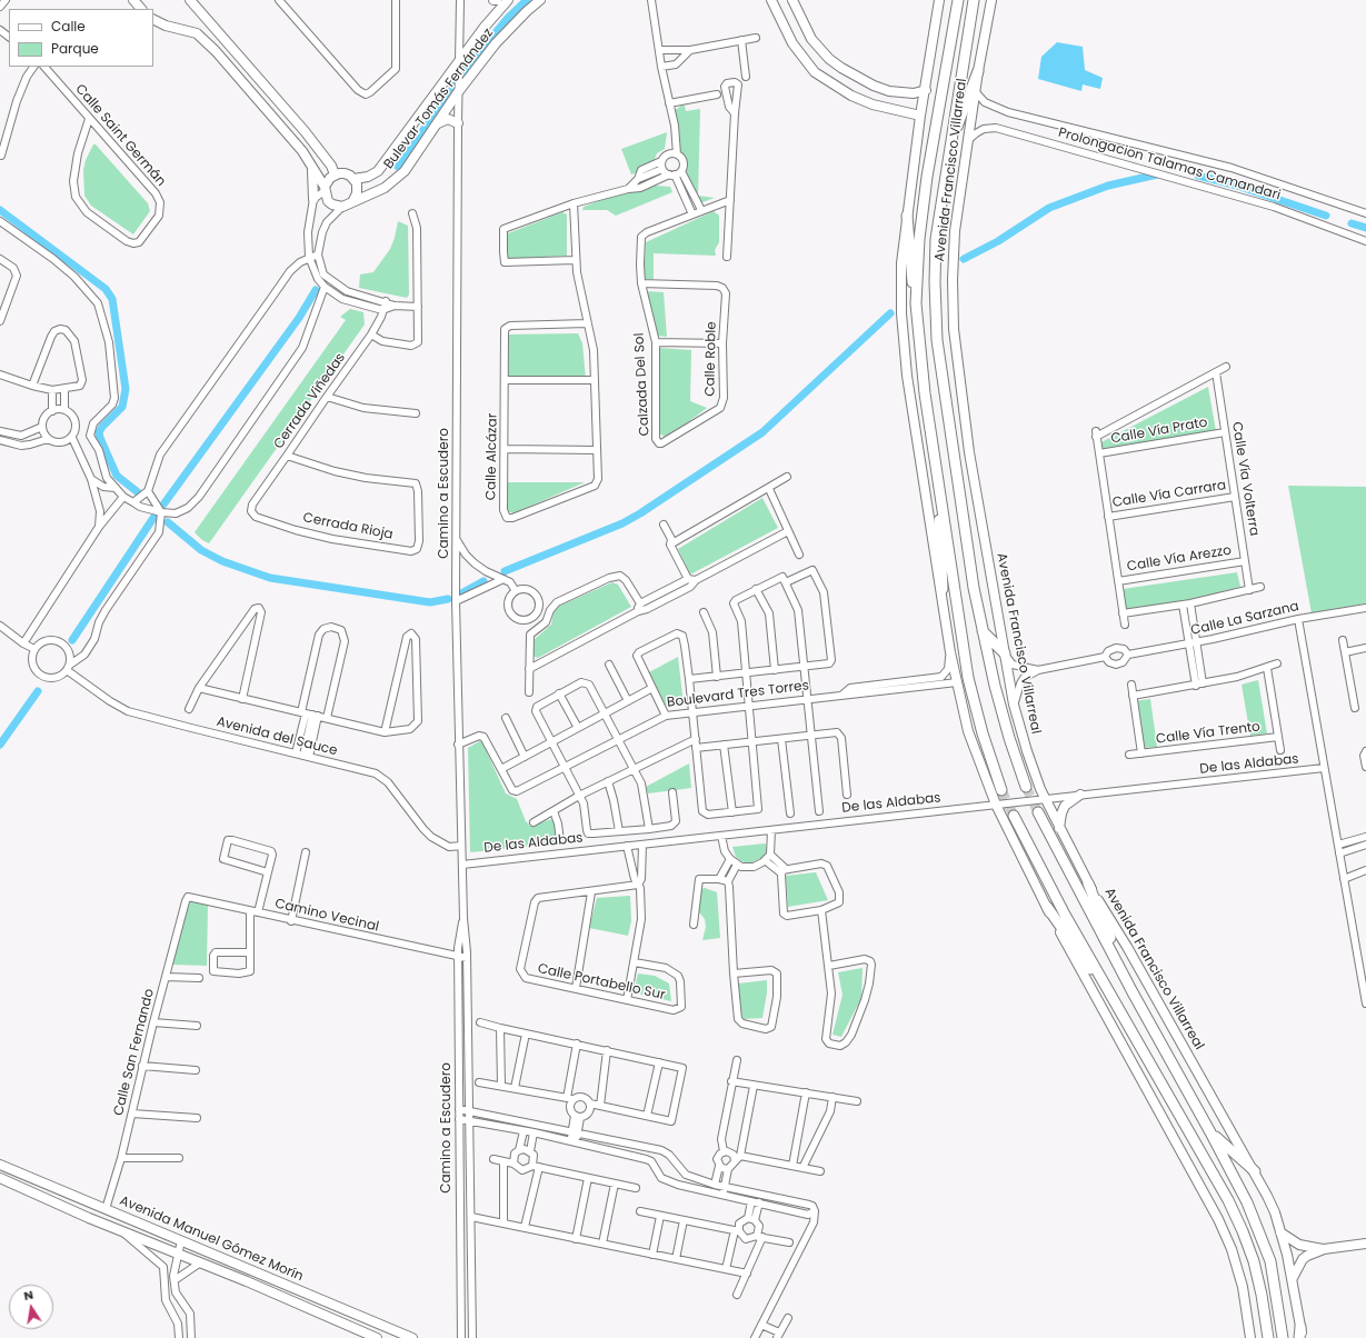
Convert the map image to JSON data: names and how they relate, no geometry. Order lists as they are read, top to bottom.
{
  "streets": {
    "highway": ["Avenida Francisco Villarreal"],
    "main road": ["Bulevar Tomás Fernández", "Avenida Manuel Gómez Morín"],
    "street": [
      "Calle Saint Germán",
      "Prolongacion Talamas Camandari",
      "Calle Roble",
      "Calzada Del Sol",
      "Cerrada Viñedas",
      "Calle Vía Prato",
      "Calle Alcázar",
      "Calle Vía Volterra",
      "Camino a Escudero",
      "Calle Vía Carrara",
      "Cerrada Rioja",
      "Calle Vía Arezzo",
      "Calle La Sarzana",
      "Boulevard Tres Torres",
      "Calle Vía Trento",
      "Avenida del Sauce",
      "De las Aldabas",
      "Camino Vecinal",
      "Calle Portabello Sur",
      "Calle San Fernando"
    ]
  },
  "crossings": [
    ["Bulevar Tomás Fernández", "Camino a Escudero"],
    ["Prolongacion Talamas Camandari", "Avenida Francisco Villarreal"],
    ["Avenida Francisco Villarreal", "Calle La Sarzana"],
    ["Avenida Francisco Villarreal", "De las Aldabas"],
    ["Calle Roble", "Calzada Del Sol"],
    ["Cerrada Viñedas", "Cerrada Rioja"],
    ["Calle Vía Prato", "Calle Vía Volterra"],
    ["Calle Vía Volterra", "Calle Vía Carrara"],
    ["Calle Vía Volterra", "Calle Vía Arezzo"],
    ["Camino a Escudero", "Avenida del Sauce"],
    ["Camino a Escudero", "De las Aldabas"],
    ["Camino a Escudero", "Camino Vecinal"],
    ["Camino Vecinal", "Calle San Fernando"],
    ["Calle San Fernando", "Avenida Manuel Gómez Morín"]
  ],
  "legend": ["Calle", "Parque"],
  "north": "top"
}
